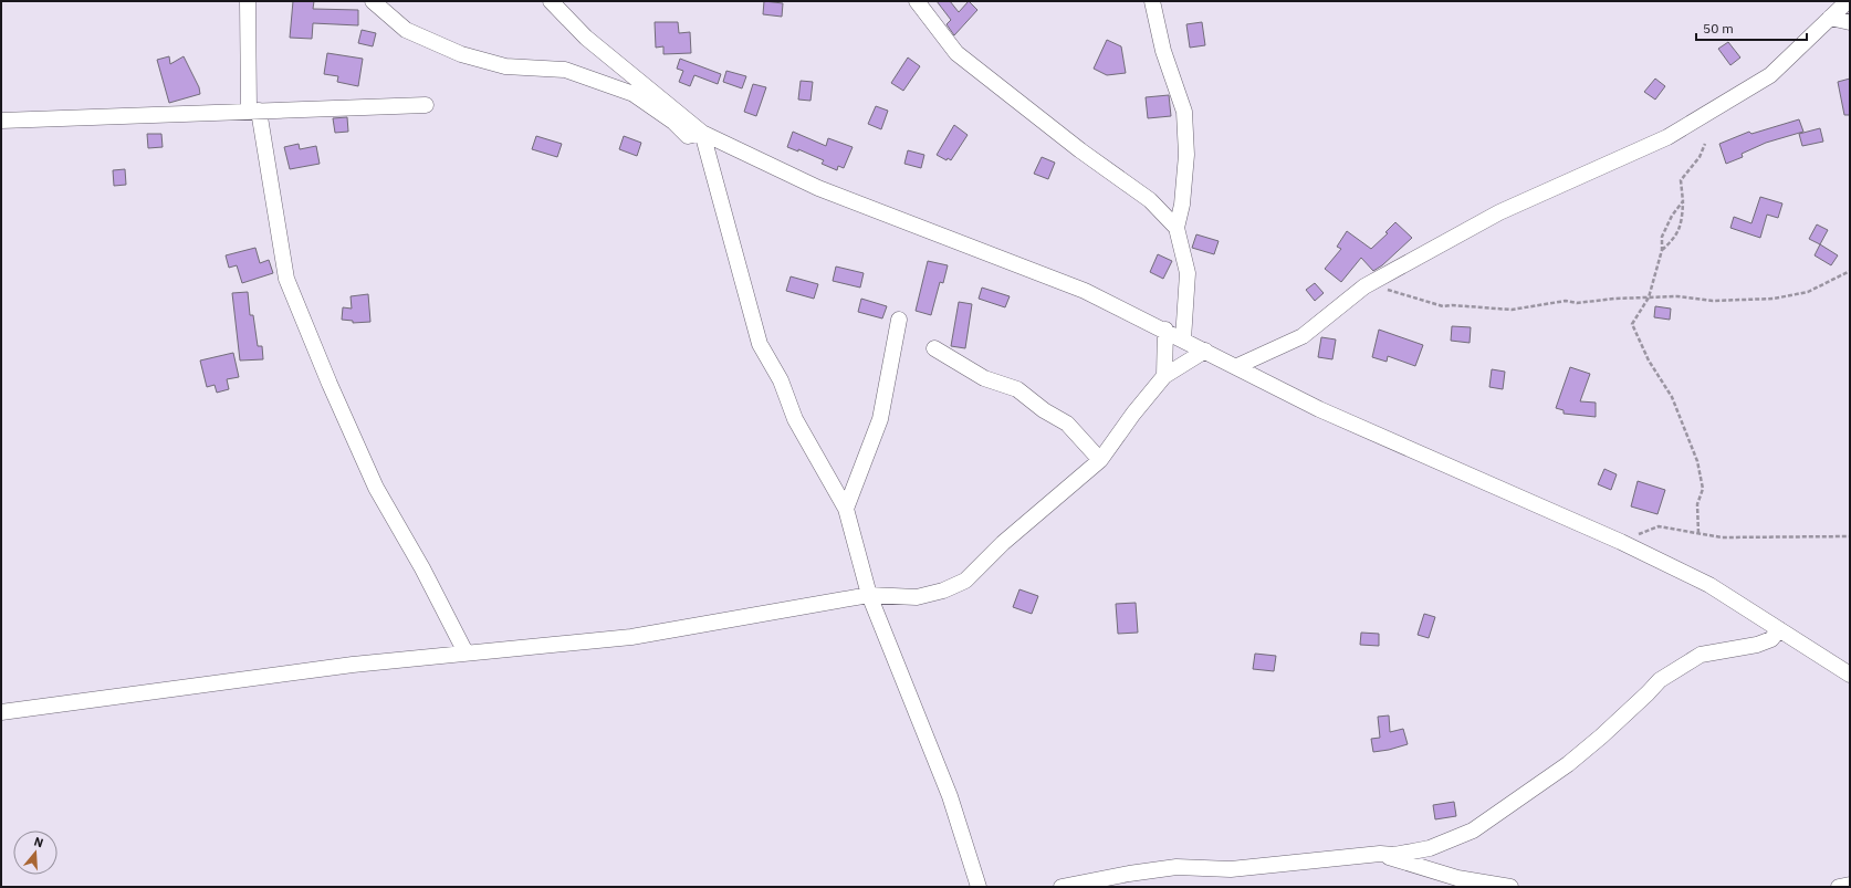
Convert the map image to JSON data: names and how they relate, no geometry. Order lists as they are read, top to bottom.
{
  "scale_bar": "50 m",
  "north": "top"
}
